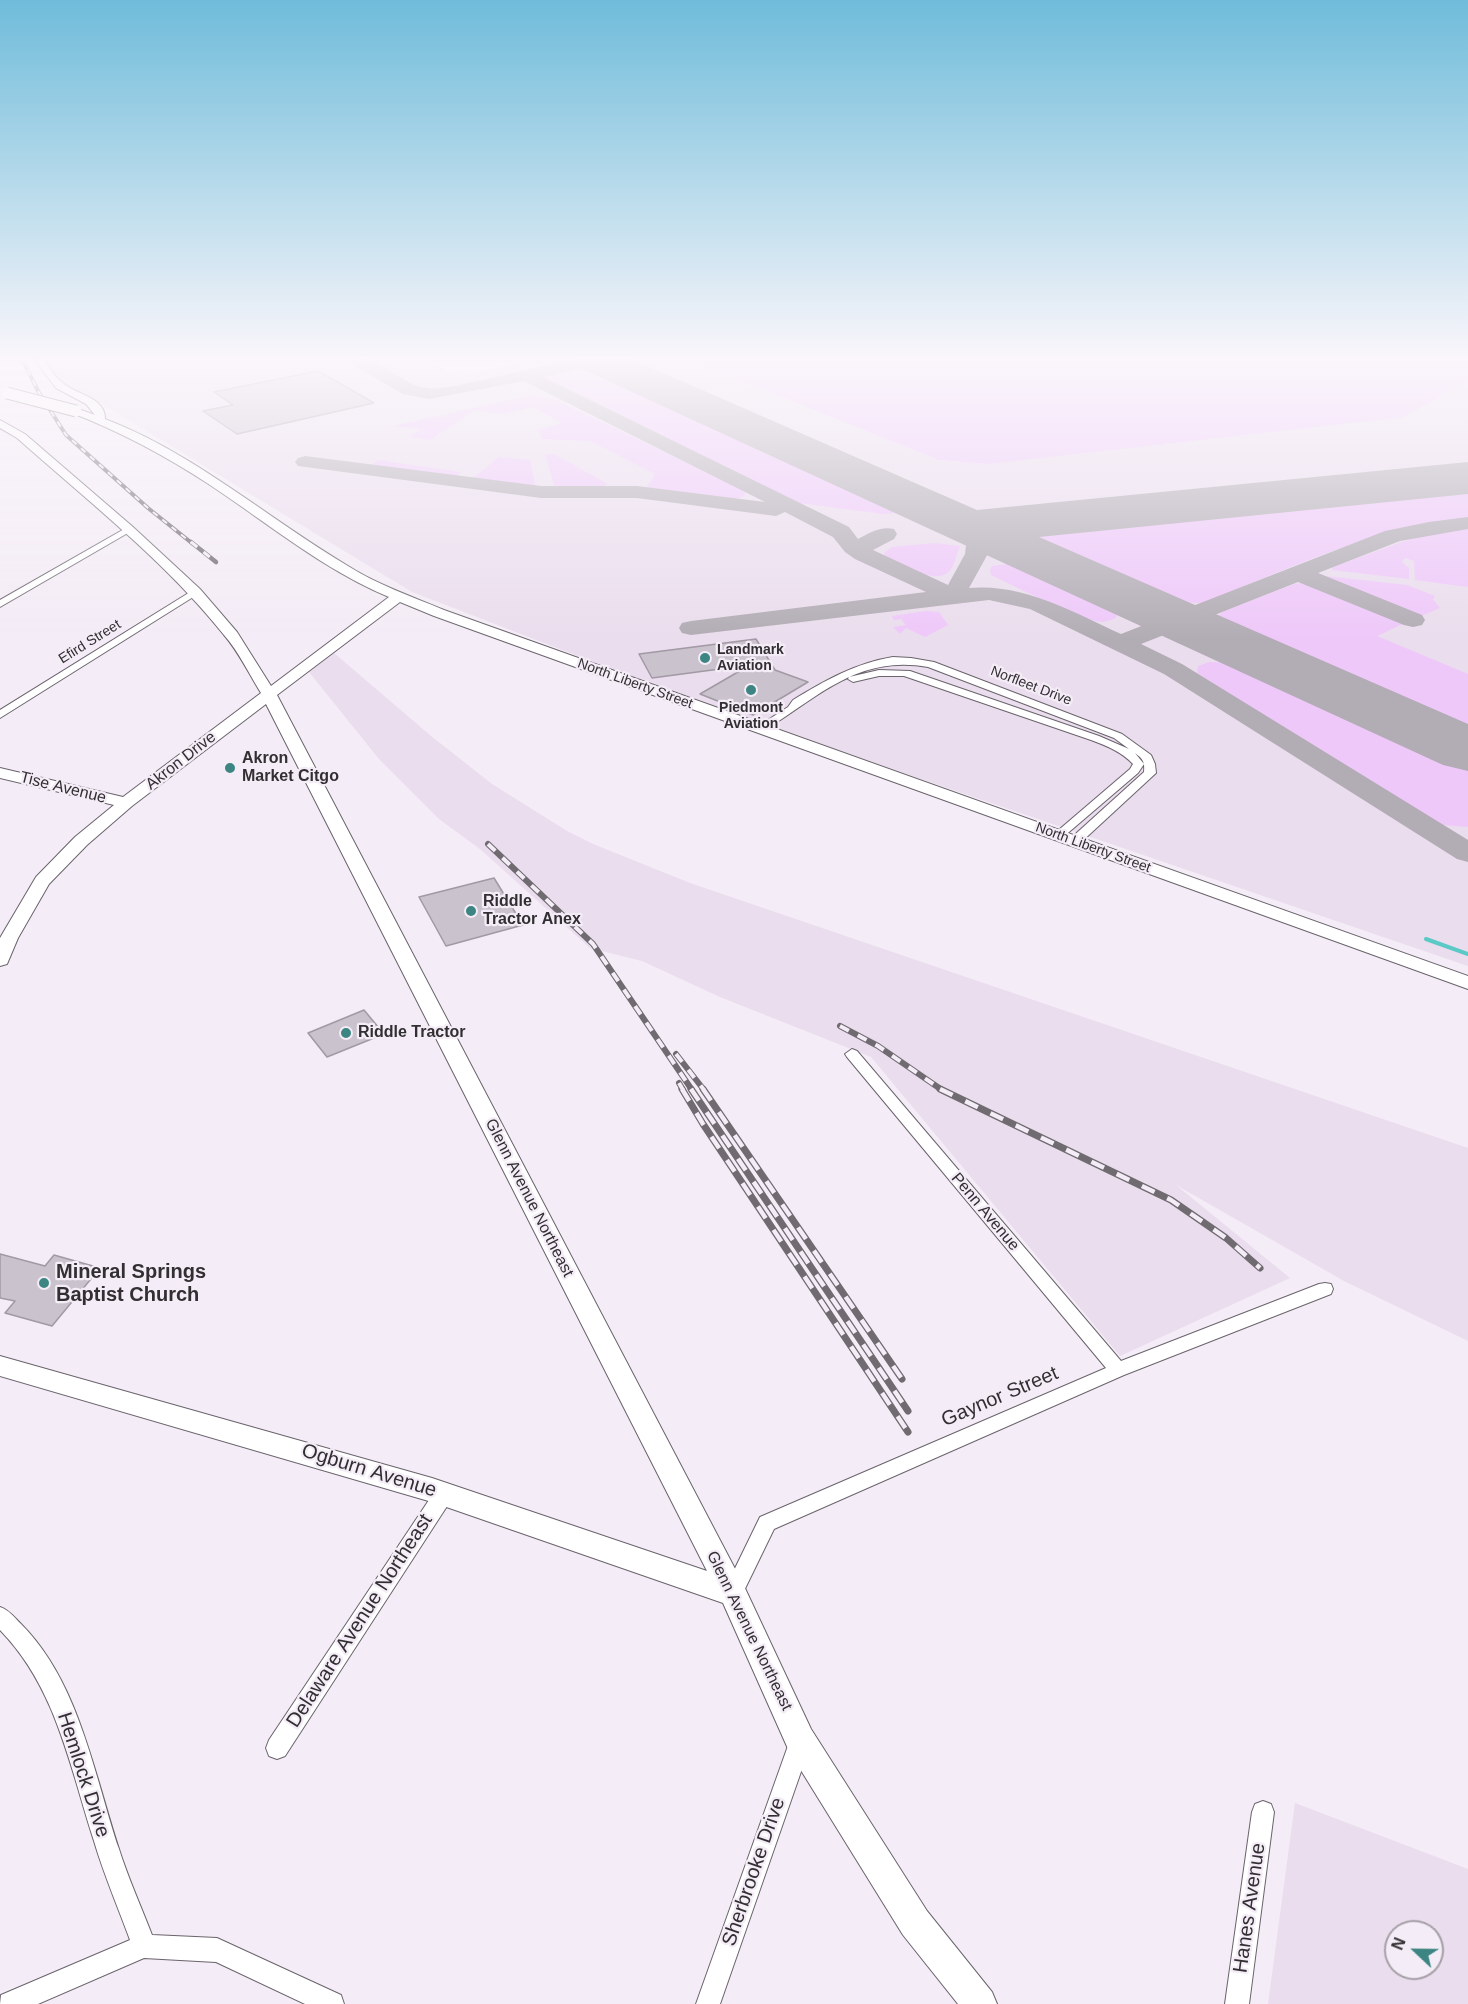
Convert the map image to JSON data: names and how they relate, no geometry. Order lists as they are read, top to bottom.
{
  "streets": {
    "street": [
      "Efird Street",
      "North Liberty Street",
      "Norfleet Drive",
      "Akron Drive",
      "Tise Avenue",
      "Glenn Avenue Northeast",
      "Penn Avenue",
      "Gaynor Street",
      "Ogburn Avenue",
      "Delaware Avenue Northeast",
      "Hemlock Drive",
      "Sherbrooke Drive",
      "Hanes Avenue"
    ]
  },
  "crossings": [
    ["Efird Street", "Glenn Avenue Northeast"],
    ["North Liberty Street", "Norfleet Drive"],
    ["North Liberty Street", "Akron Drive"],
    ["Akron Drive", "Tise Avenue"],
    ["Akron Drive", "Glenn Avenue Northeast"],
    ["Glenn Avenue Northeast", "Gaynor Street"],
    ["Glenn Avenue Northeast", "Ogburn Avenue"],
    ["Glenn Avenue Northeast", "Sherbrooke Drive"],
    ["Penn Avenue", "Gaynor Street"],
    ["Gaynor Street", "Ogburn Avenue"],
    ["Ogburn Avenue", "Delaware Avenue Northeast"]
  ],
  "places": [
    "Landmark Aviation",
    "Piedmont Aviation",
    "Akron Market Citgo",
    "Riddle Tractor Anex",
    "Riddle Tractor",
    "Mineral Springs Baptist Church"
  ],
  "north": "left"
}
